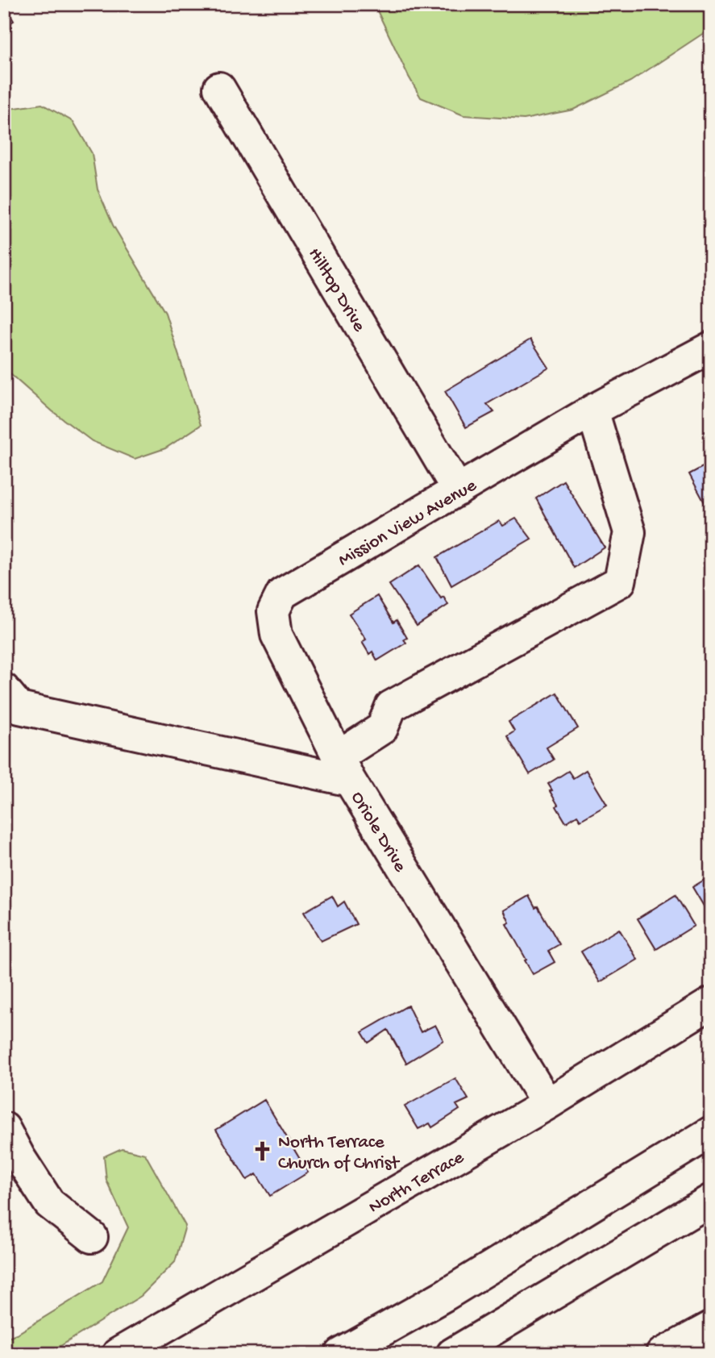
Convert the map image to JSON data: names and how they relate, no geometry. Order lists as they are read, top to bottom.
{
  "streets": {
    "main road": [
      "Hilltop Drive",
      "Mission View Avenue",
      "Oriole Drive",
      "North Terrace"
    ]
  },
  "crossings": [
    ["Hilltop Drive", "Mission View Avenue"],
    ["Mission View Avenue", "Oriole Drive"],
    ["Oriole Drive", "North Terrace"]
  ],
  "places": {
    "church": ["North Terrace Church of Christ"]
  }
}
